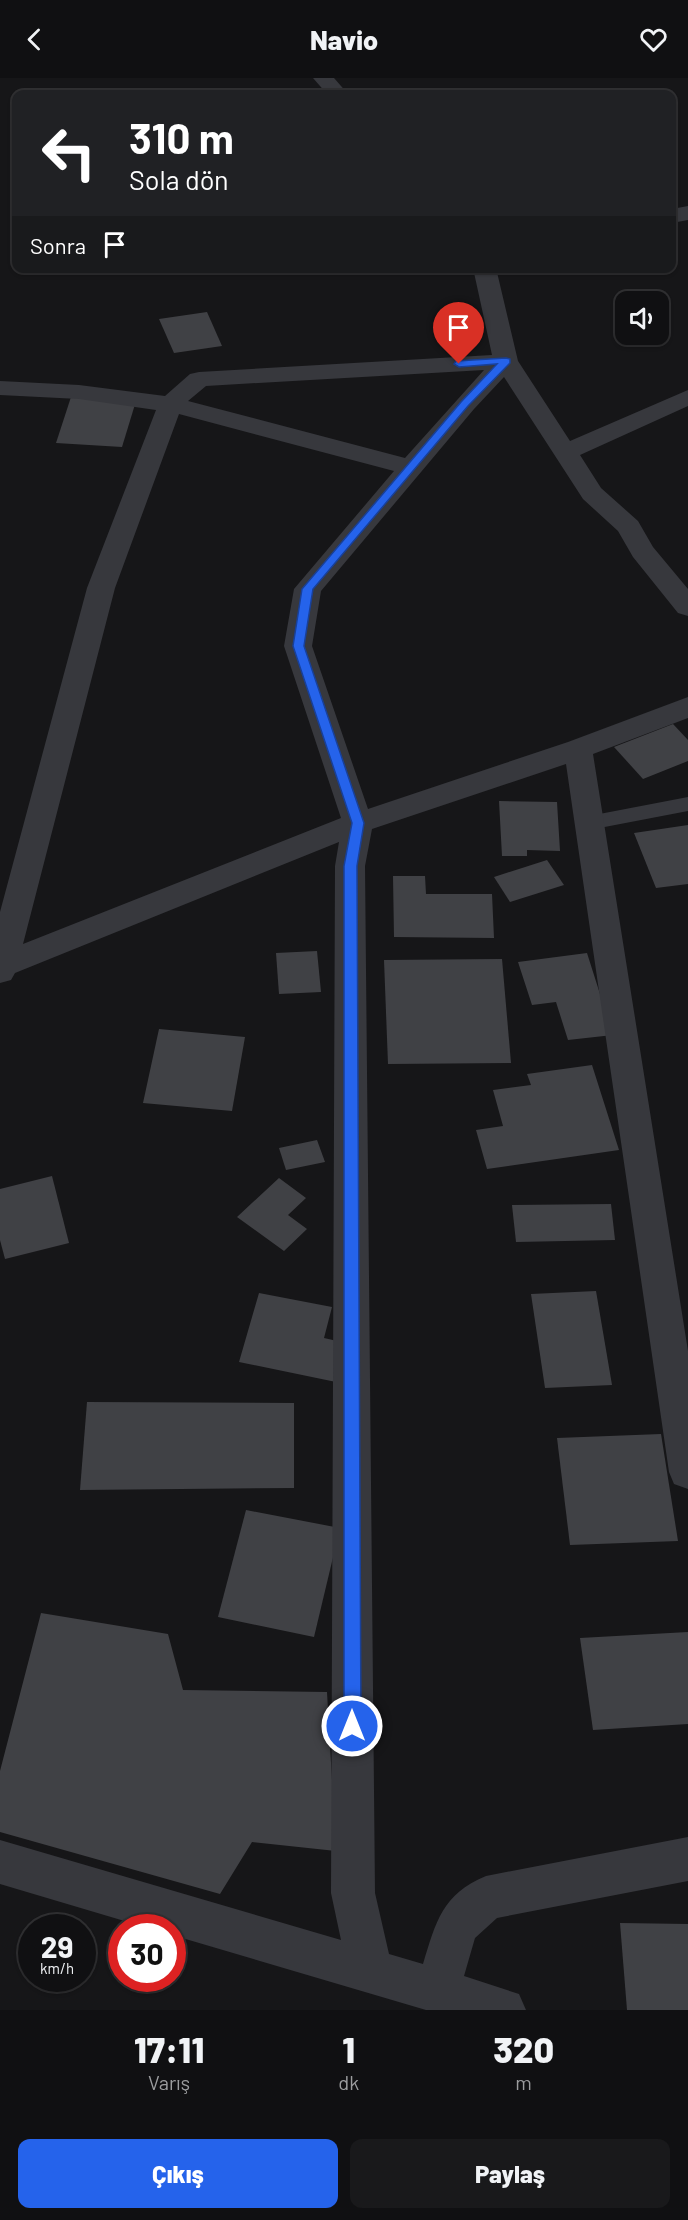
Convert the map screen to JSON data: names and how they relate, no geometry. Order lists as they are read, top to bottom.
{
  "page": {
    "header": "Navio",
    "turn": ["310 m", "Sola dön"],
    "then": "Sonra",
    "speed": "29 km/h",
    "limit": "30",
    "eta": [
      "17:11",
      "Varış",
      "1",
      "dk",
      "320",
      "m"
    ],
    "buttons": ["Çıkış", "Paylaş"]
  }
}
